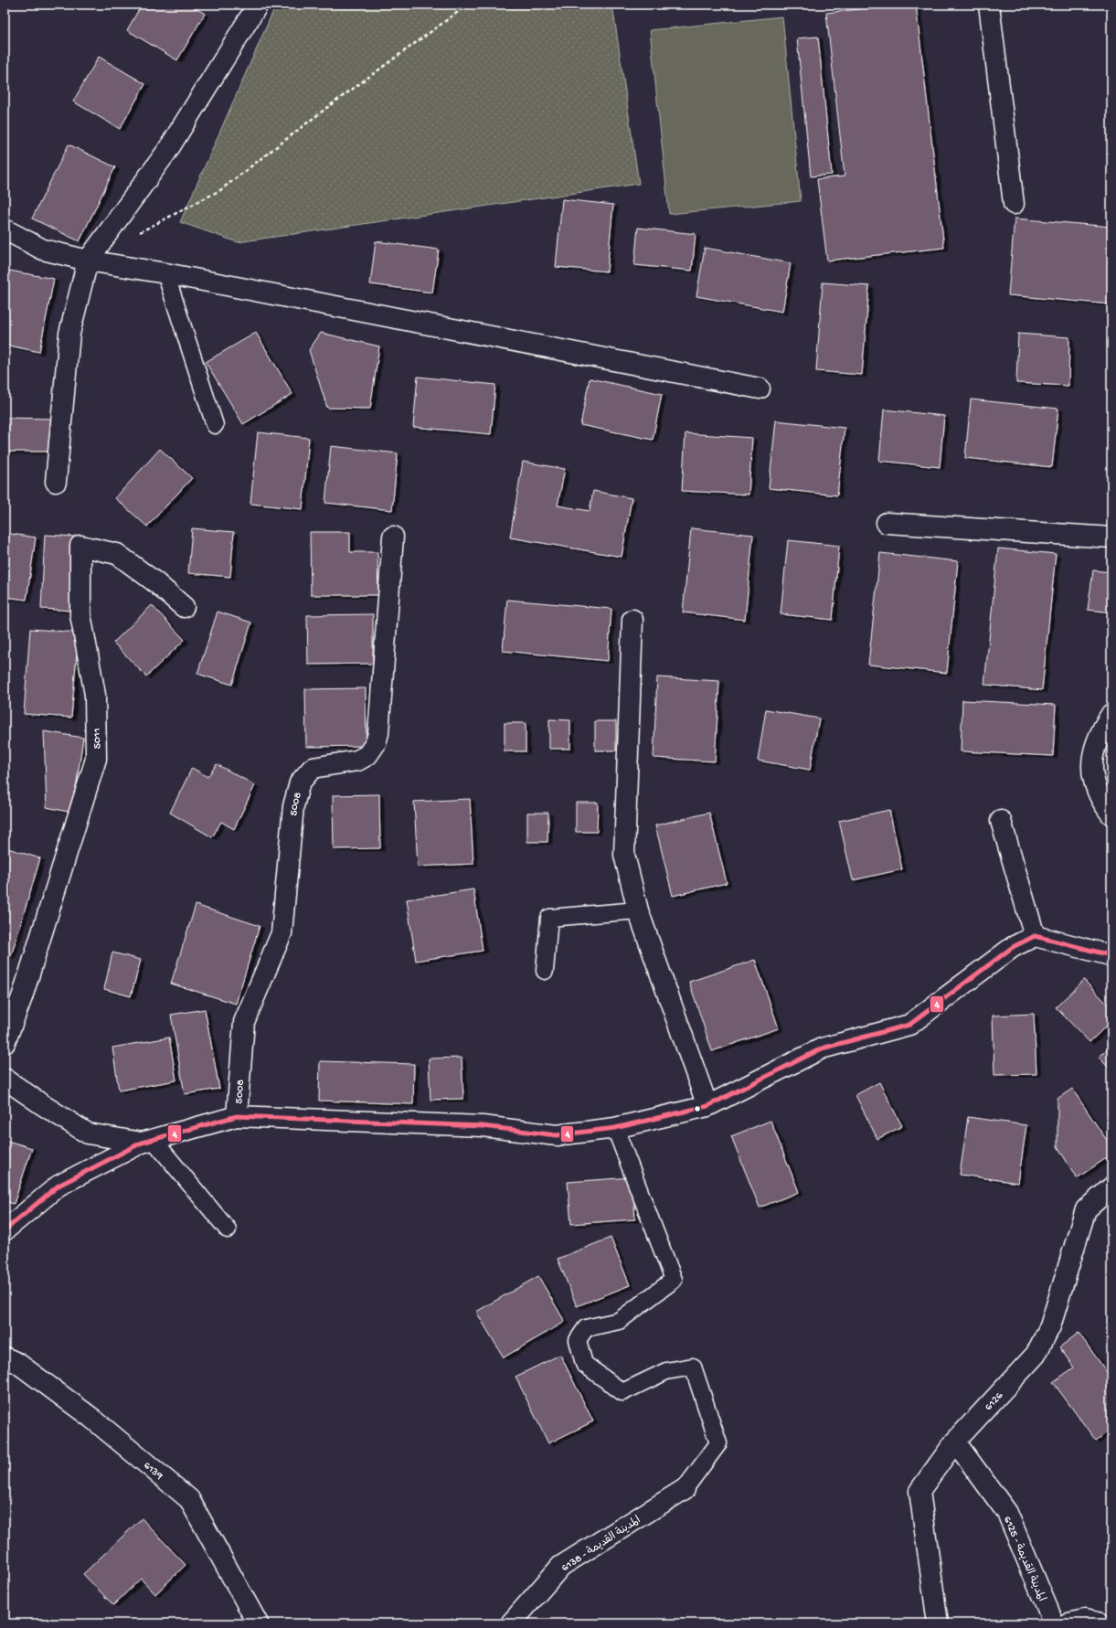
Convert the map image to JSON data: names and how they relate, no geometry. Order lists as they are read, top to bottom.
{
  "streets": {
    "street": [
      "5011",
      "5008",
      "6126",
      "6139",
      "المدينة القديمة - 6138",
      "المدينة القديمة - 6125"
    ]
  },
  "crossings": [
    ["6126", "المدينة القديمة - 6125"]
  ],
  "lines": ["transit line 4"]
}
